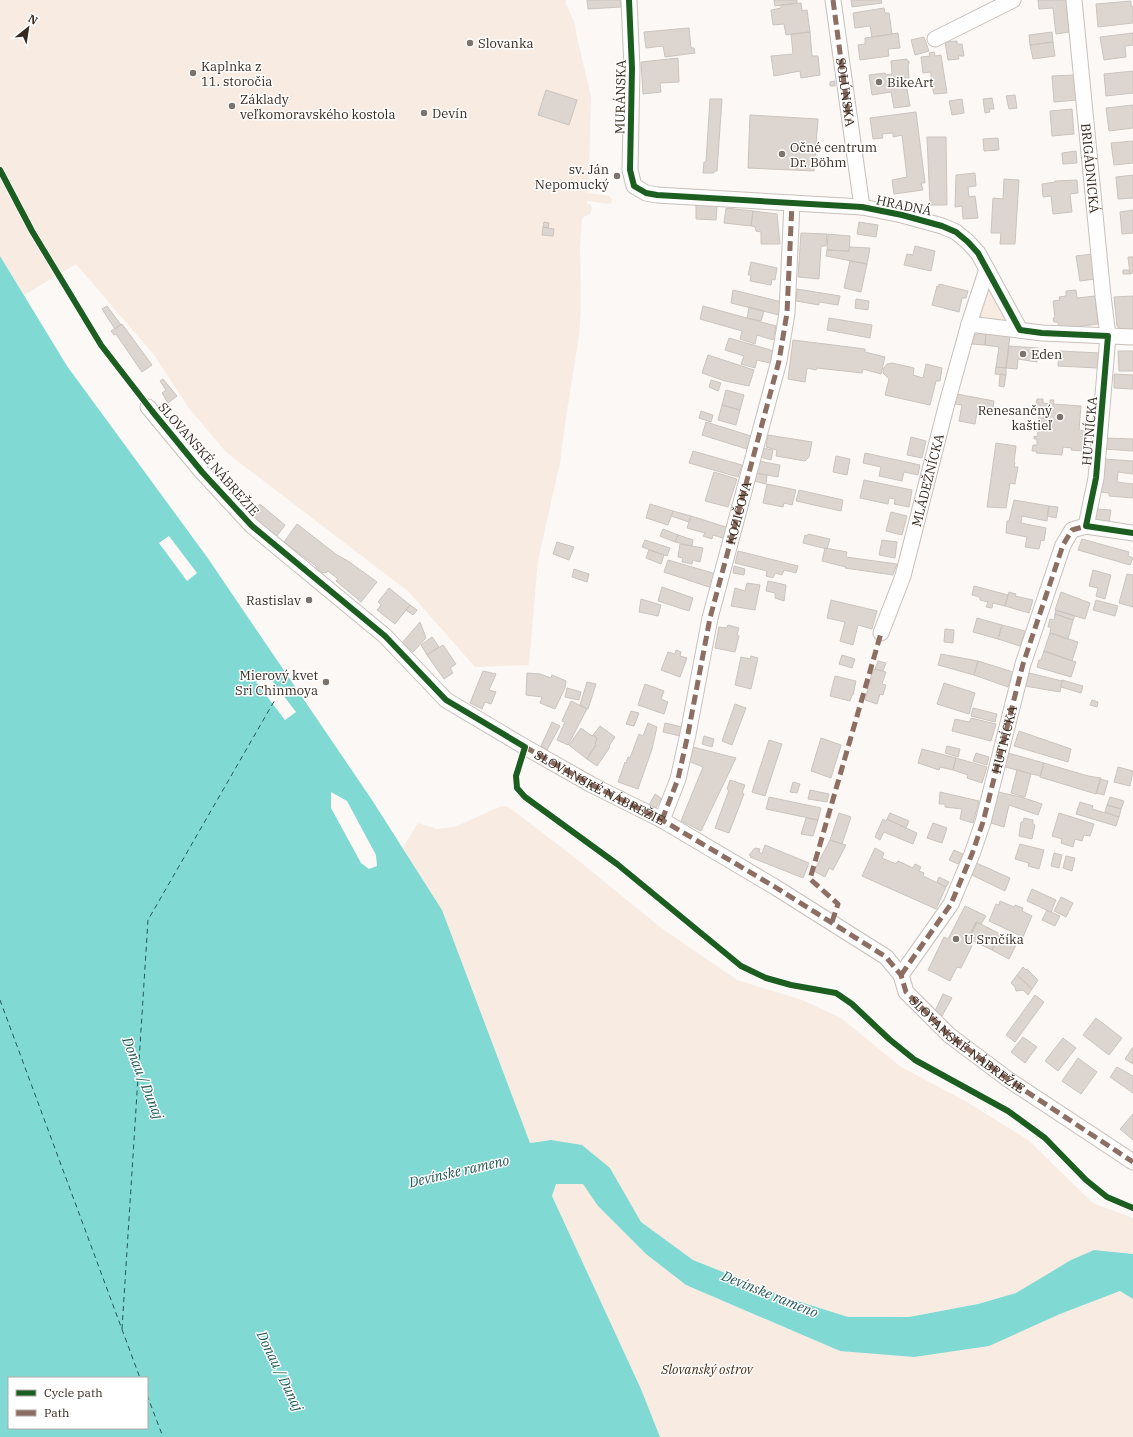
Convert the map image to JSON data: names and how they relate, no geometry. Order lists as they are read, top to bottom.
{
  "streets": {
    "street": [
      "SOLÚNSKA",
      "MURÁNSKA",
      "BRIGÁDNICKÁ",
      "HRADNÁ",
      "HUTNÍCKA",
      "SLOVANSKÉ NÁBREŽIE",
      "MLÁDEŽNÍCKA",
      "KOZIČOVA"
    ]
  },
  "crossings": [
    ["SOLÚNSKA", "HRADNÁ"],
    ["MURÁNSKA", "HRADNÁ"],
    ["BRIGÁDNICKÁ", "HUTNÍCKA"],
    ["HRADNÁ", "MLÁDEŽNÍCKA"],
    ["HRADNÁ", "KOZIČOVA"],
    ["HUTNÍCKA", "SLOVANSKÉ NÁBREŽIE"],
    ["SLOVANSKÉ NÁBREŽIE", "KOZIČOVA"]
  ],
  "water": ["Donau / Dunaj", "Devínske rameno"],
  "parks": ["Slovanský ostrov"],
  "places": [
    "Slovanka",
    "Kaplnka z 11. storočia",
    "BikeArt",
    "Základy veľkomoravského kostola",
    "Devín",
    "Očné centrum Dr. Böhm",
    "sv. Ján Nepomucký",
    "Eden",
    "Renesančný kaštieľ",
    "Rastislav",
    "Mierový kvet Sri Chinmoya",
    "U Srnčíka"
  ],
  "legend": ["Cycle path", "Path"],
  "north": "top right"
}
